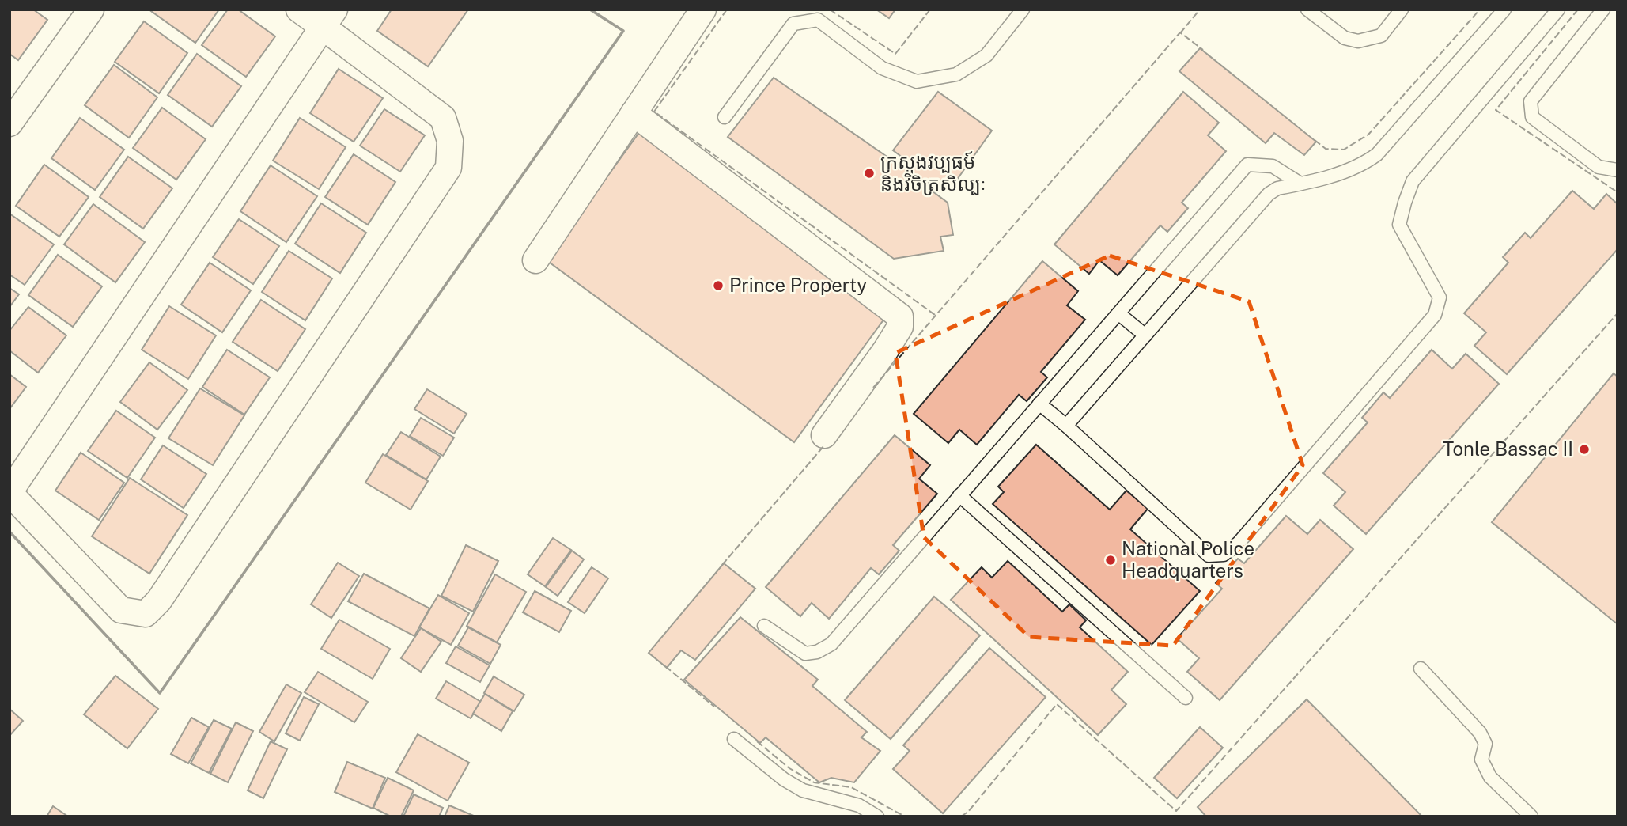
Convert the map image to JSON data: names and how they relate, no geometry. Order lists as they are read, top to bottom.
{
  "places": [
    "ក្រសួងវប្បធម៍ និងវិចិត្រសិល្បៈ",
    "Prince Property",
    "Tonle Bassac II",
    "National Police Headquarters"
  ]
}
